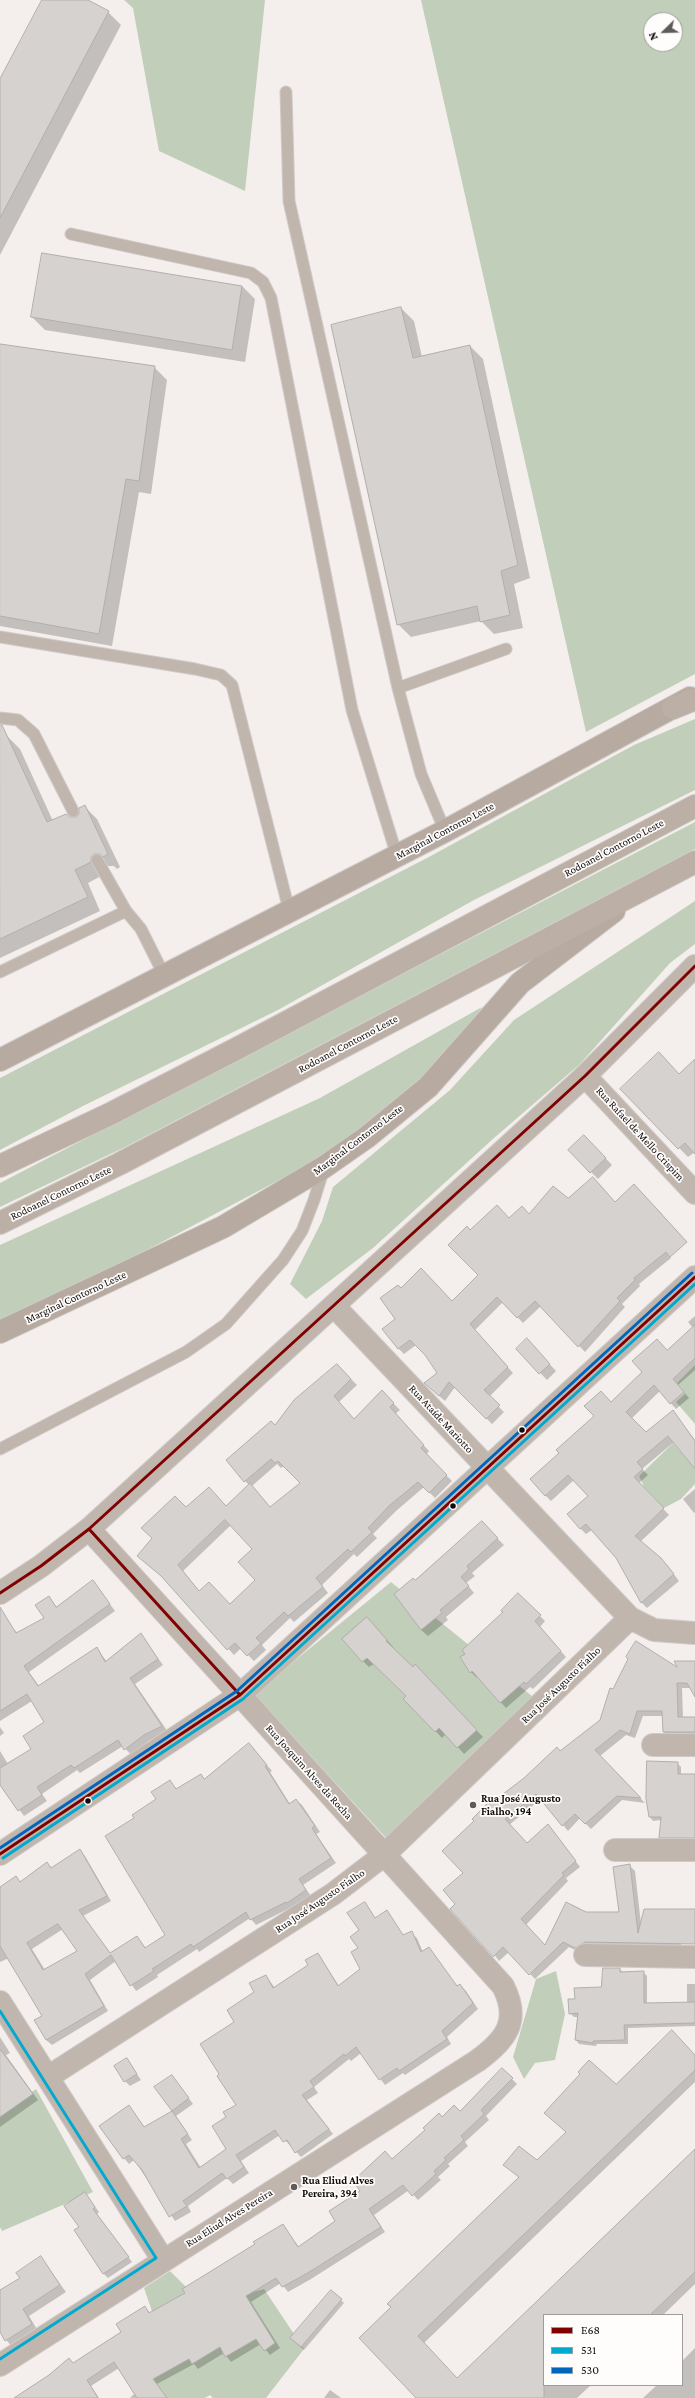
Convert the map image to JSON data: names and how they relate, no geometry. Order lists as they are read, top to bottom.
{
  "streets": {
    "highway": ["Rodoanel Contorno Leste"],
    "main road": ["Marginal Contorno Leste"],
    "street": [
      "Rua Rafael de Mello Crispim",
      "Rua Ataíde Mariotto",
      "Rua José Augusto Fialho",
      "Rua Joaquim Alves da Rocha",
      "Rua Eliud Alves Pereira"
    ]
  },
  "crossings": [
    ["Marginal Contorno Leste", "Rodoanel Contorno Leste"],
    ["Rua Ataíde Mariotto", "Rua José Augusto Fialho"],
    ["Rua José Augusto Fialho", "Rua Joaquim Alves da Rocha"],
    ["Rua Joaquim Alves da Rocha", "Rua Eliud Alves Pereira"]
  ],
  "places": ["Rua José Augusto Fialho, 194", "Rua Eliud Alves Pereira, 394"],
  "lines": ["transit line E68", "transit line 530", "transit line 531"],
  "legend": ["E68", "531", "530"],
  "north": "bottom left"
}
